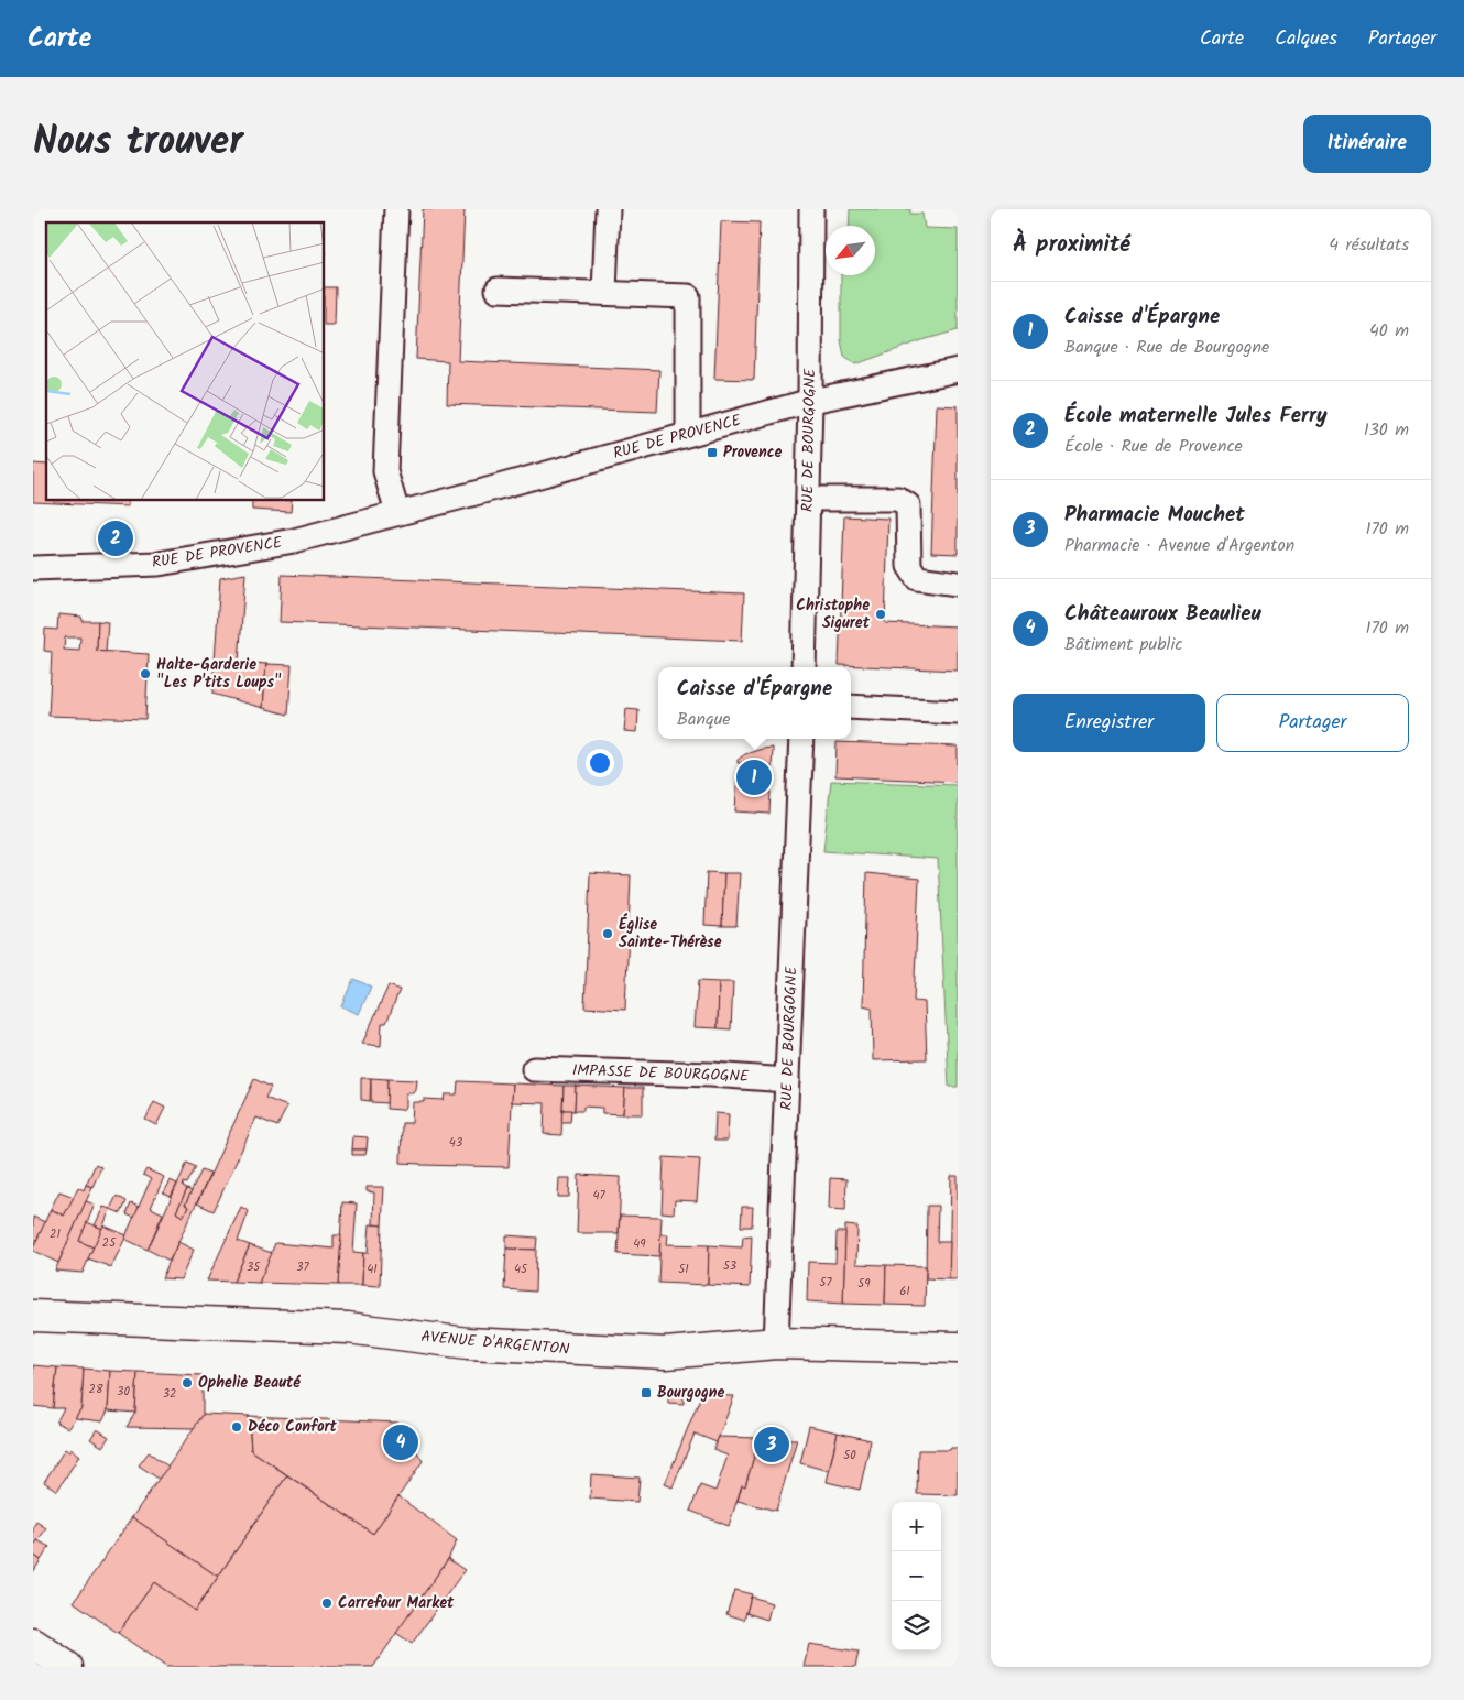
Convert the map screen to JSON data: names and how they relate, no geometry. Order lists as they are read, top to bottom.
{
  "streets": {
    "main road": ["AVENUE D'ARGENTON"],
    "street": ["RUE DE PROVENCE", "RUE DE BOURGOGNE", "IMPASSE DE BOURGOGNE"]
  },
  "crossings": [
    ["RUE DE PROVENCE", "RUE DE BOURGOGNE"],
    ["RUE DE BOURGOGNE", "IMPASSE DE BOURGOGNE"],
    ["RUE DE BOURGOGNE", "AVENUE D'ARGENTON"]
  ],
  "places": {
    "transit": ["Provence", "Bourgogne"],
    "other": [
      "Christophe Siguret",
      "Halte-Garderie \"Les P'tits Loups\"",
      "Église Sainte-Thérèse",
      "Ophelie Beauté",
      "Déco Confort",
      "Carrefour Market"
    ]
  },
  "house_numbers": [
    "43",
    "47",
    "21",
    "25",
    "49",
    "53",
    "35",
    "37",
    "41",
    "45",
    "51",
    "57",
    "59",
    "61",
    "28",
    "30",
    "32",
    "50"
  ],
  "north": "bottom left",
  "page": {
    "header": "Carte",
    "nav": ["Carte", "Calques", "Partager"],
    "title": "Nous trouver",
    "buttons": [
      "Itinéraire",
      ["Enregistrer", "Partager"]
    ],
    "heading": ["À proximité", "4 résultats"],
    "list": [
      {
        "mark": "1",
        "name": "Caisse d'Épargne",
        "note": "Banque · Rue de Bourgogne",
        "value": "40 m"
      },
      {
        "mark": "2",
        "name": "École maternelle Jules Ferry",
        "note": "École · Rue de Provence",
        "value": "130 m"
      },
      {
        "mark": "3",
        "name": "Pharmacie Mouchet",
        "note": "Pharmacie · Avenue d'Argenton",
        "value": "170 m"
      },
      {
        "mark": "4",
        "name": "Châteauroux Beaulieu",
        "note": "Bâtiment public",
        "value": "170 m"
      }
    ],
    "pins": [
      "2",
      "1",
      "4",
      "3"
    ],
    "popup": ["Caisse d'Épargne", "Banque"],
    "map_buttons": ["+", "−"]
  }
}
